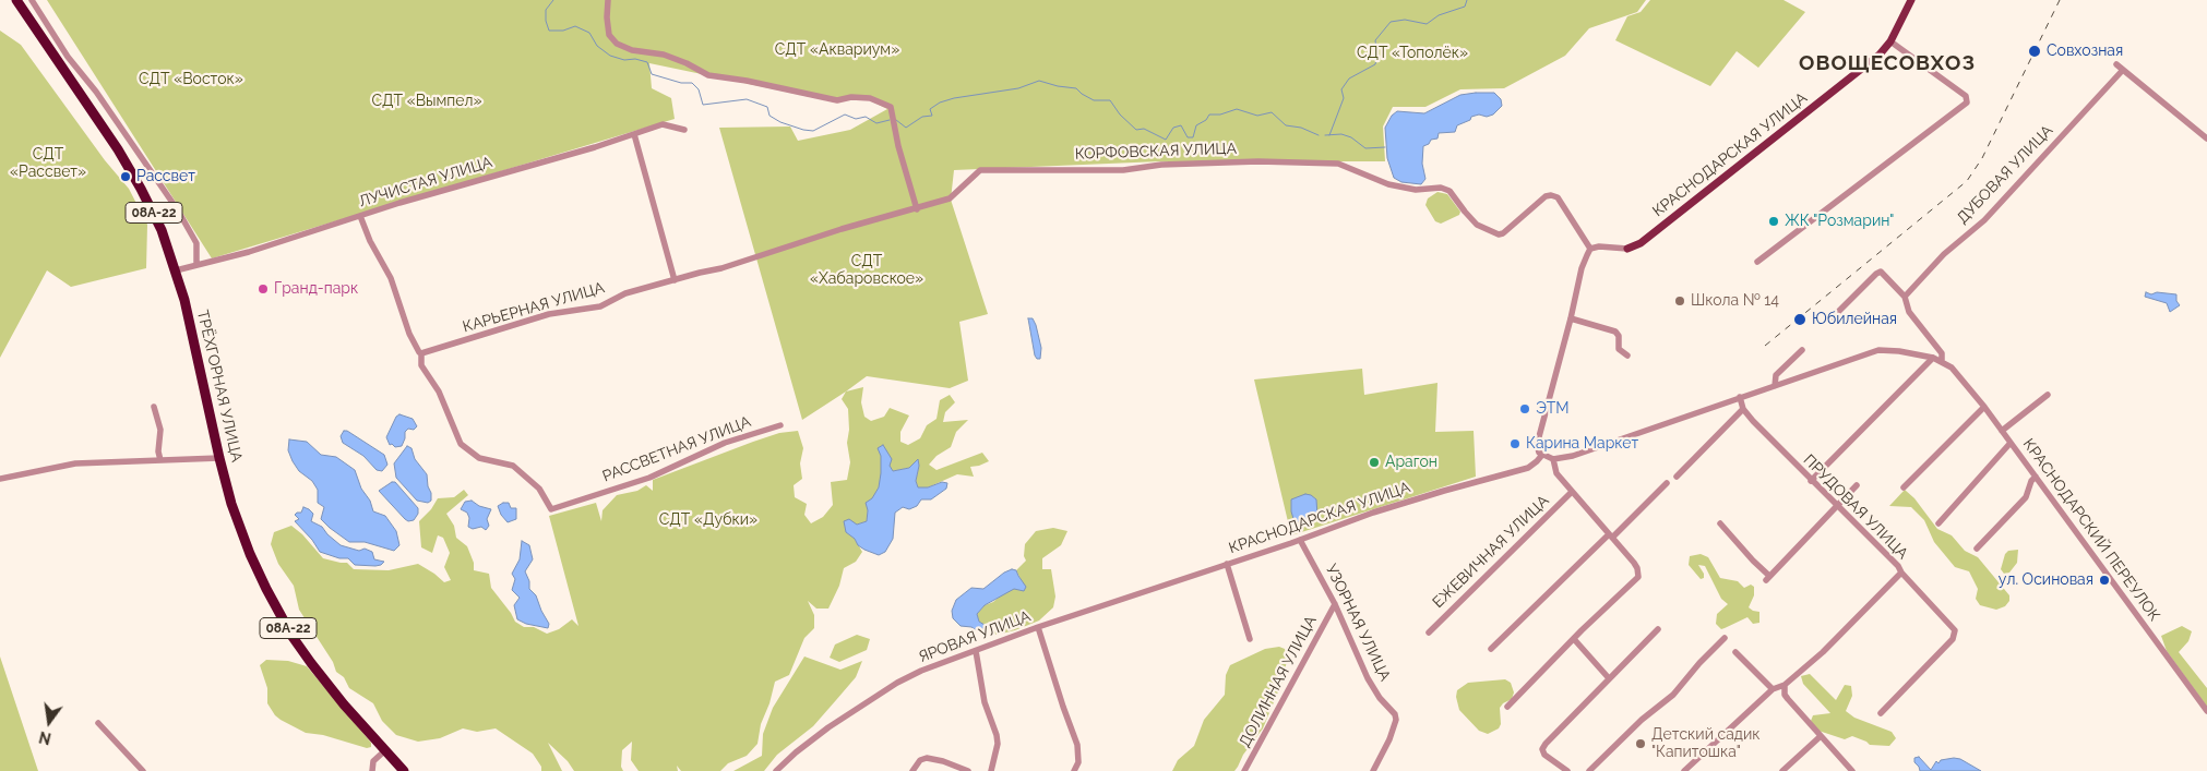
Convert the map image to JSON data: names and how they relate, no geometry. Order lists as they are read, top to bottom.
{
  "streets": {
    "highway": ["08А-22", "ТРЁХГОРНАЯ УЛИЦА"],
    "main road": ["КРАСНОДАРСКАЯ УЛИЦА"],
    "street": [
      "КОРФОВСКАЯ УЛИЦА",
      "ДУБОВАЯ УЛИЦА",
      "ЛУЧИСТАЯ УЛИЦА",
      "КАРЬЕРНАЯ УЛИЦА",
      "РАССВЕТНАЯ УЛИЦА",
      "ПРУДОВАЯ УЛИЦА",
      "КРАСНОДАРСКИЙ ПЕРЕУЛОК",
      "ЕЖЕВИЧНАЯ УЛИЦА",
      "УЗОРНАЯ УЛИЦА",
      "ЯРОВАЯ УЛИЦА",
      "ДОЛИННАЯ УЛИЦА"
    ]
  },
  "crossings": [
    ["КОРФОВСКАЯ УЛИЦА", "КРАСНОДАРСКАЯ УЛИЦА"],
    ["КОРФОВСКАЯ УЛИЦА", "КАРЬЕРНАЯ УЛИЦА"],
    ["КРАСНОДАРСКАЯ УЛИЦА", "УЗОРНАЯ УЛИЦА"],
    ["КРАСНОДАРСКАЯ УЛИЦА", "ЯРОВАЯ УЛИЦА"],
    ["ЛУЧИСТАЯ УЛИЦА", "ТРЁХГОРНАЯ УЛИЦА"],
    ["КАРЬЕРНАЯ УЛИЦА", "РАССВЕТНАЯ УЛИЦА"],
    ["ПРУДОВАЯ УЛИЦА", "КРАСНОДАРСКИЙ ПЕРЕУЛОК"],
    ["УЗОРНАЯ УЛИЦА", "ДОЛИННАЯ УЛИЦА"]
  ],
  "districts": ["ОВОЩЕСОВХОЗ"],
  "parks": [
    "СДТ «Аквариум»",
    "СДТ «Тополёк»",
    "СДТ «Восток»",
    "СДТ «Вымпел»",
    "СДТ «Рассвет»",
    "СДТ «Хабаровское»",
    "СДТ «Дубки»"
  ],
  "places": [
    "Совхозная",
    "Рассвет",
    "ЖК \"Розмарин\"",
    "Гранд-парк",
    "Школа № 14",
    "Юбилейная",
    "ЭТМ",
    "Карина Маркет",
    "Арагон",
    "ул. Осиновая",
    "Детский садик \"Капитошка\""
  ],
  "north": "bottom"
}
